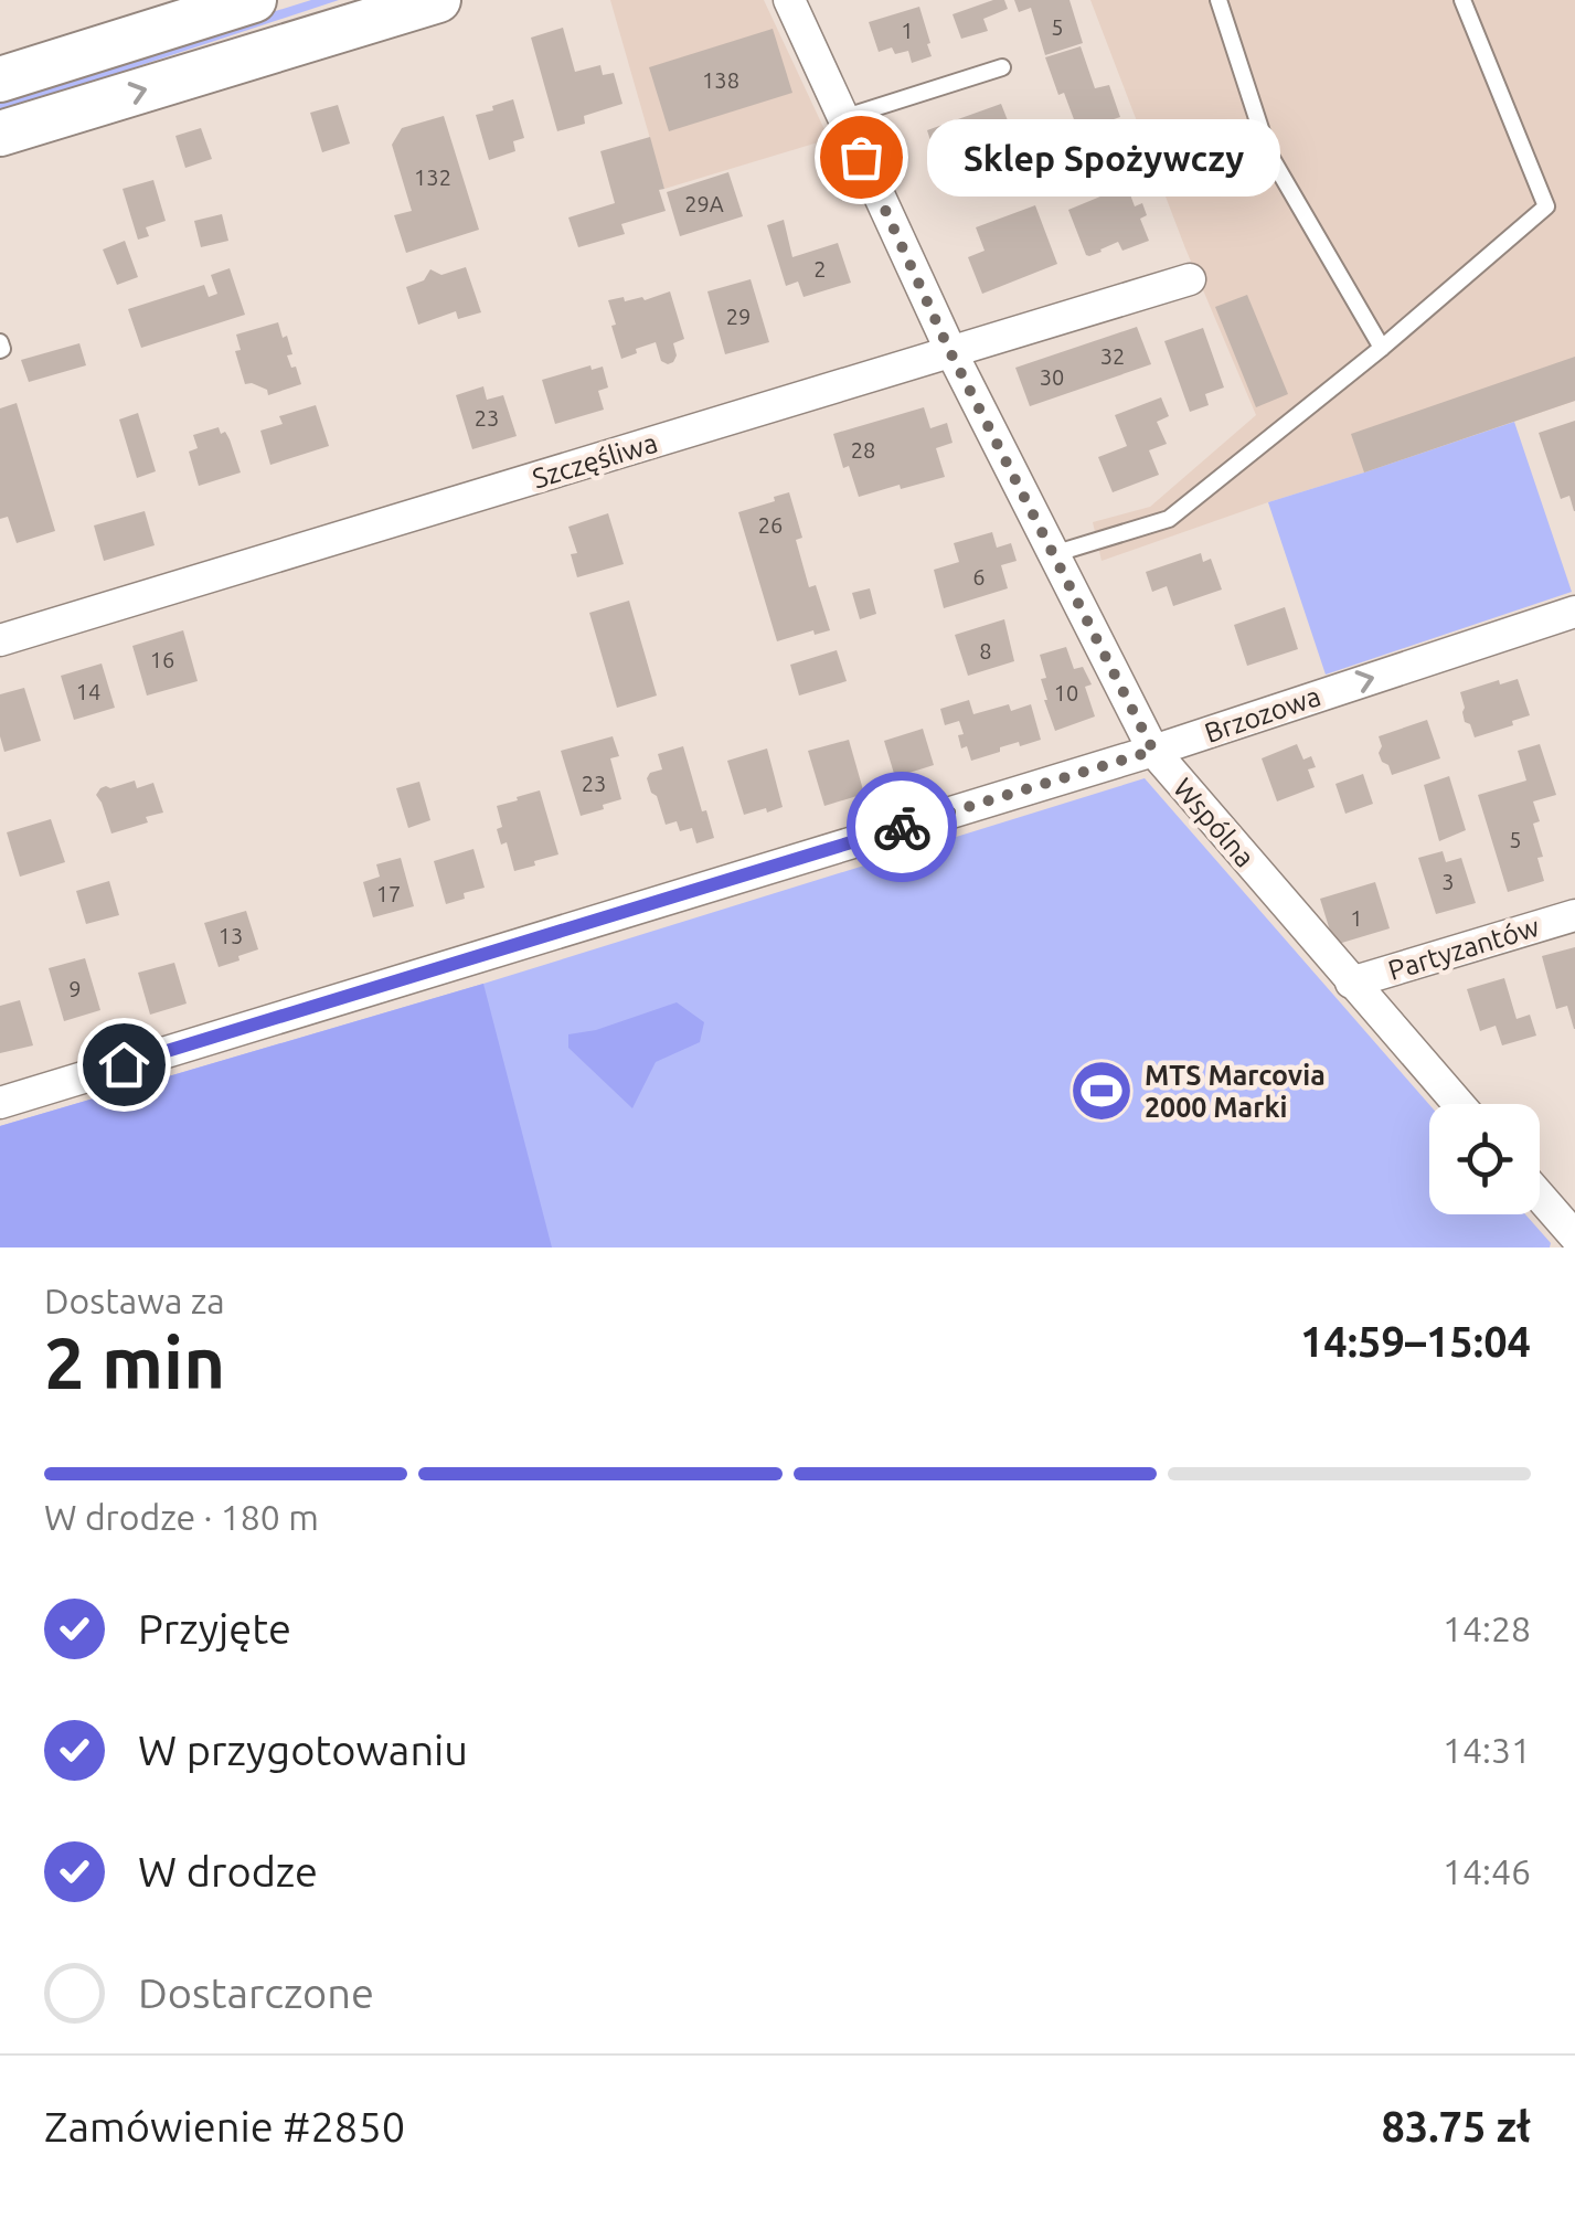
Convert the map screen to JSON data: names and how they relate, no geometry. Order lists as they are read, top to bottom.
{
  "streets": {
    "street": [
      "Szczęśliwa",
      "Brzozowa",
      "Wspólna",
      "Partyzantów"
    ]
  },
  "crossings": [
    ["Szczęśliwa", "Wspólna"],
    ["Brzozowa", "Wspólna"],
    ["Wspólna", "Partyzantów"]
  ],
  "places": {
    "other": ["Sklep Spożywczy"],
    "sports": ["MTS Marcovia 2000 Marki"]
  },
  "house_numbers": [
    "5",
    "1",
    "138",
    "132",
    "29A",
    "2",
    "29",
    "32",
    "30",
    "23",
    "28",
    "26",
    "6",
    "8",
    "16",
    "14",
    "10",
    "23",
    "5",
    "3",
    "17",
    "1",
    "13",
    "9"
  ],
  "page": {
    "bubble": "Sklep Spożywczy",
    "heading": ["2 min", "Dostawa za", "14:59–15:04"],
    "panel": ["Zamówienie #2850", "83.75 zł"],
    "bar": "W drodze · 180 m",
    "list": [
      ["Przyjęte", "14:28"],
      ["W przygotowaniu", "14:31"],
      ["W drodze", "14:46"],
      "Dostarczone"
    ]
  }
}
